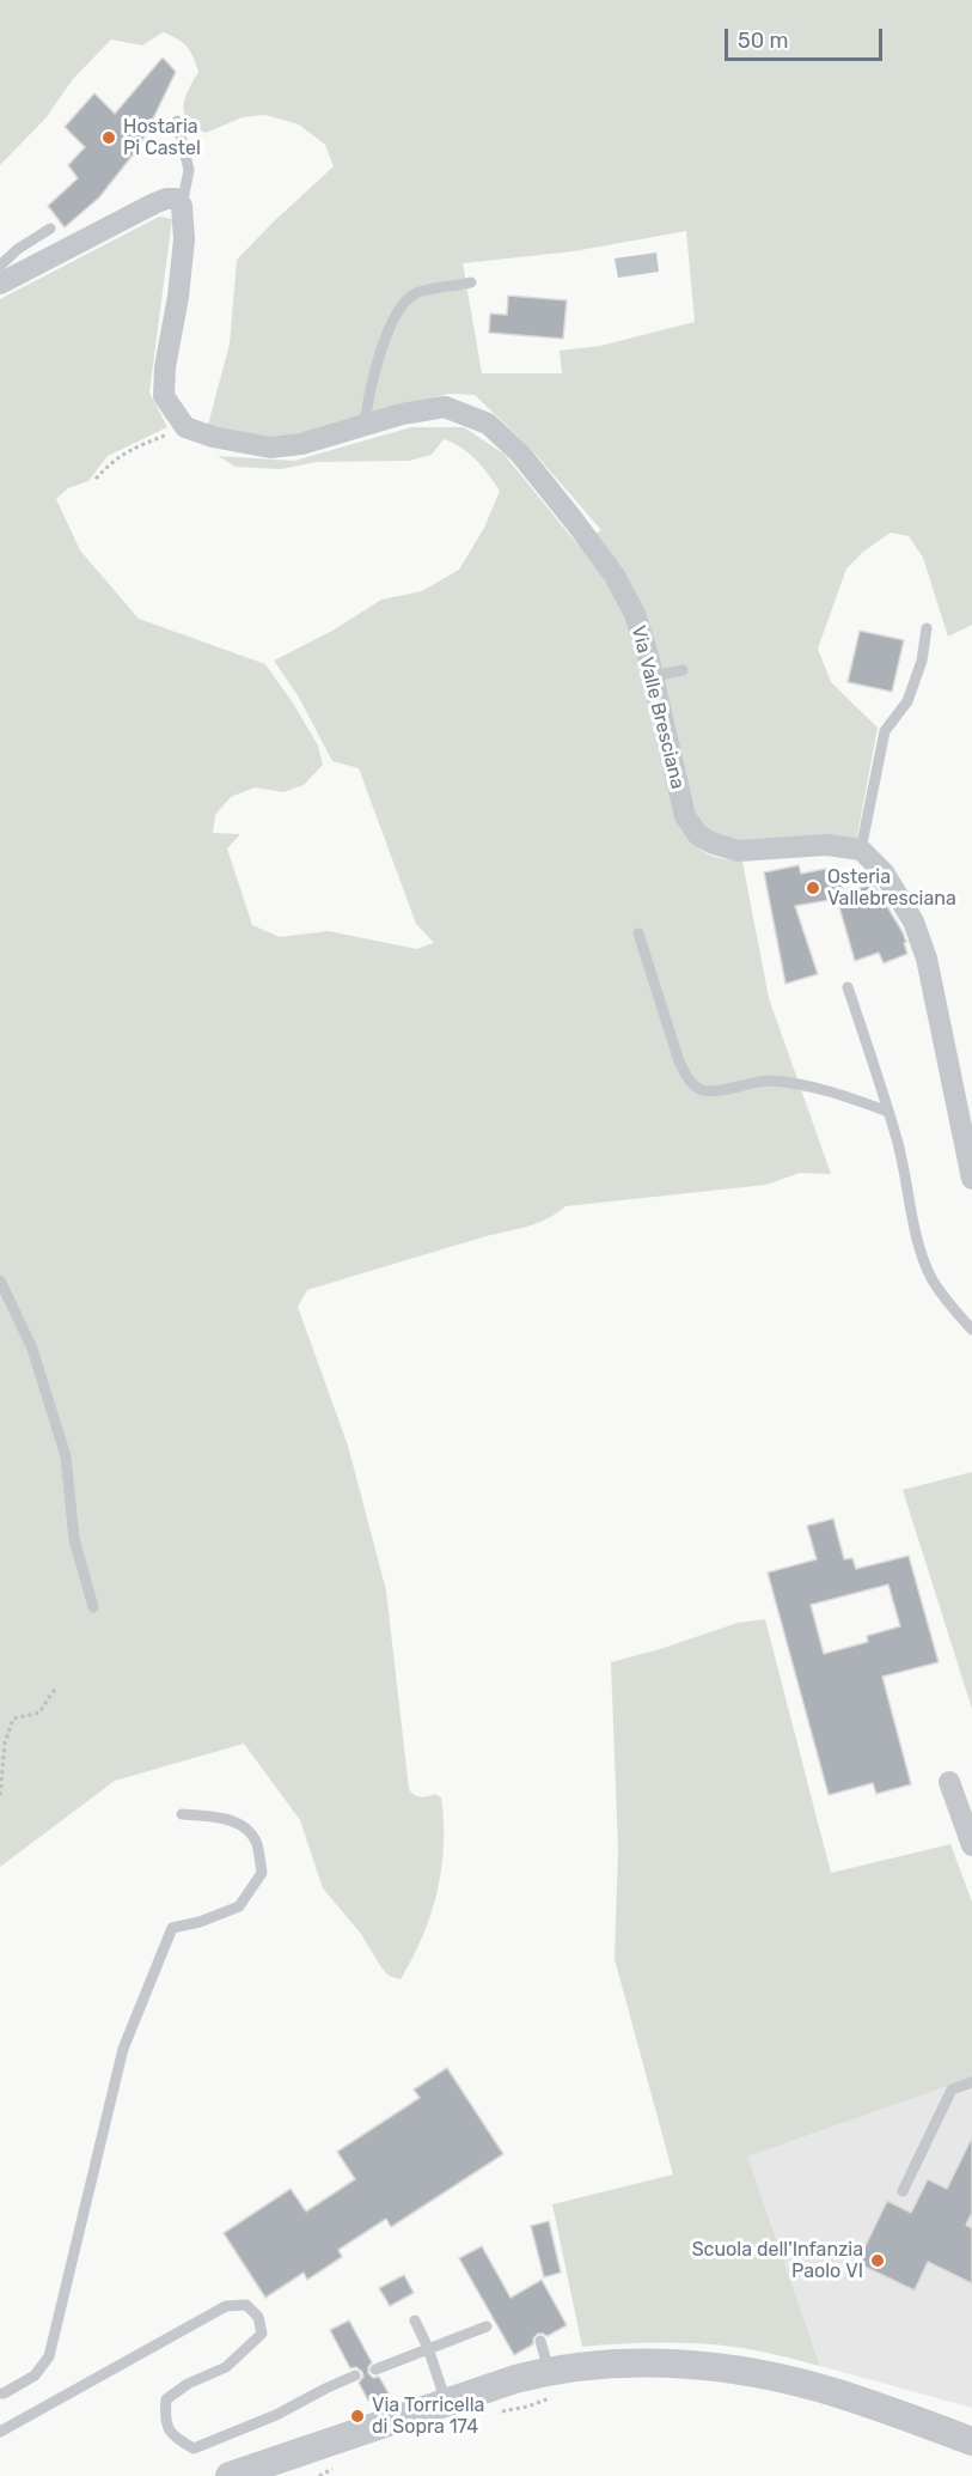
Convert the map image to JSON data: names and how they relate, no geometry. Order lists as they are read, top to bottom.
{
  "streets": {
    "street": ["Via Valle Bresciana"]
  },
  "places": [
    "Hostaria Pi Castel",
    "Osteria Vallebresciana",
    "Scuola dell'Infanzia Paolo VI",
    "Via Torricella di Sopra 174"
  ],
  "scale_bar": "50 m"
}
